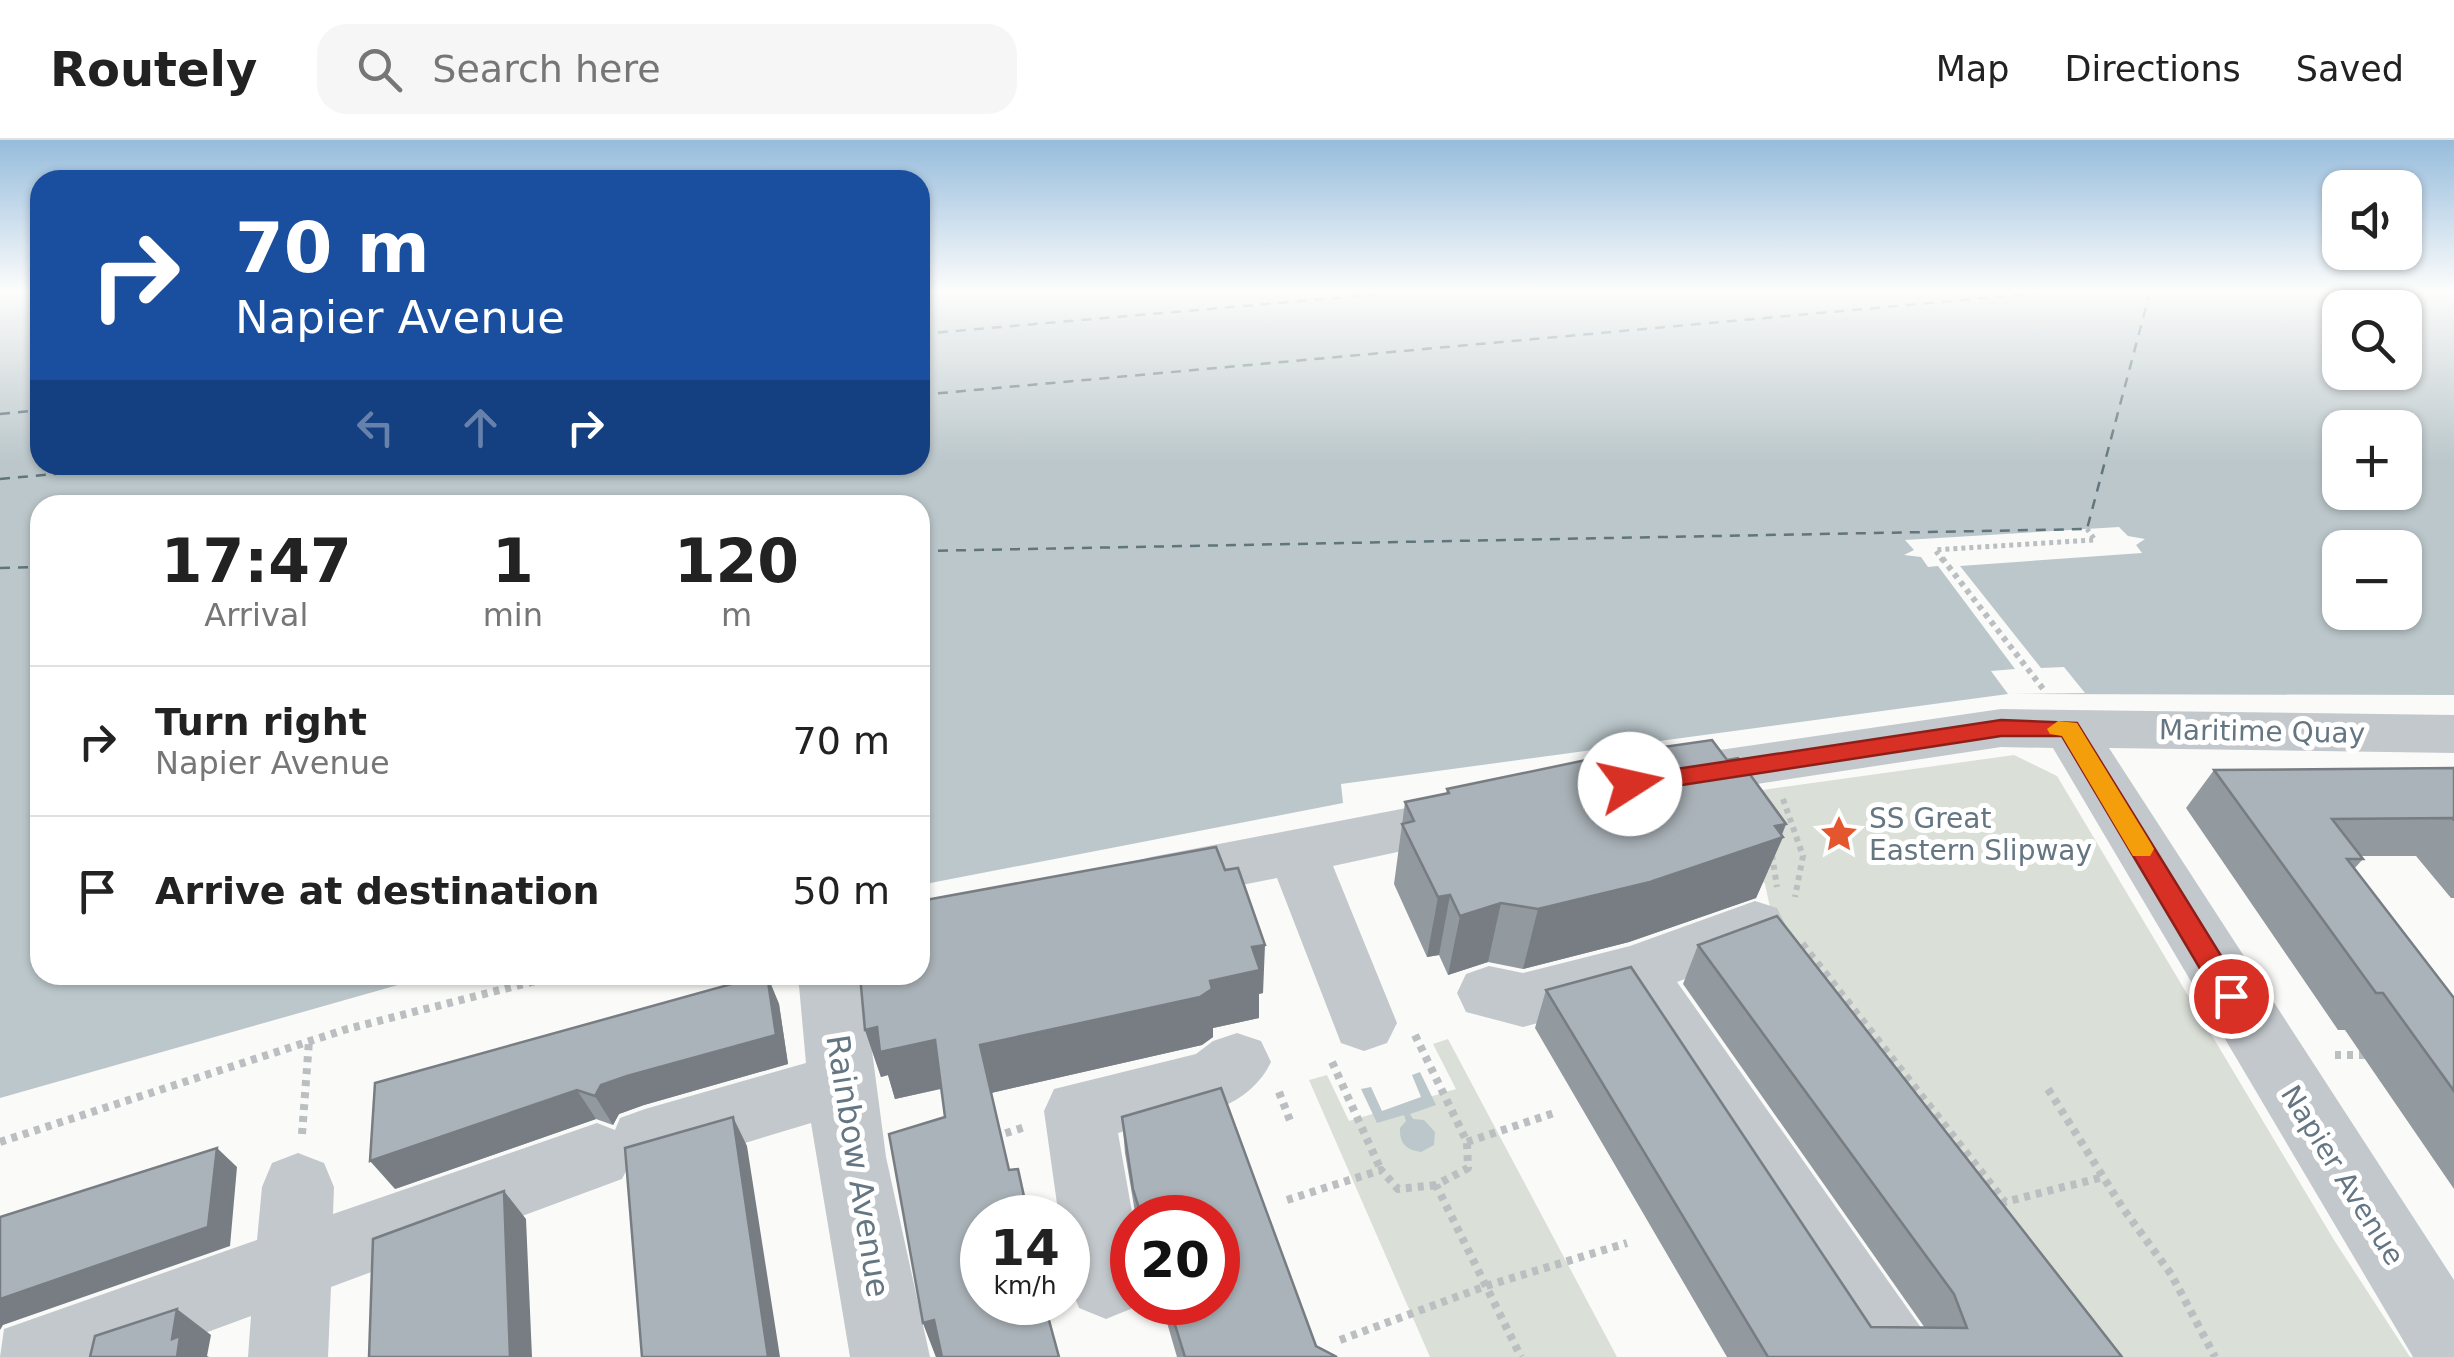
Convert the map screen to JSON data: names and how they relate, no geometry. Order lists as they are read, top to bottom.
{
  "streets": {
    "street": ["Maritime Quay", "Rainbow Avenue", "Napier Avenue"]
  },
  "crossings": [
    ["Maritime Quay", "Napier Avenue"]
  ],
  "places": {
    "place": ["SS Great Eastern Slipway"]
  },
  "page": {
    "header": "Routely",
    "search": "Search here",
    "nav": ["Map", "Directions", "Saved"],
    "map_buttons": ["+", "−"],
    "turn": ["70 m", "Napier Avenue"],
    "eta": [
      "17:47",
      "Arrival",
      "1",
      "min",
      "120",
      "m"
    ],
    "list": [
      {
        "name": "Turn right",
        "note": "Napier Avenue",
        "value": "70 m"
      },
      {
        "name": "Arrive at destination",
        "value": "50 m"
      }
    ],
    "speed": "14 km/h",
    "limit": "20"
  }
}
